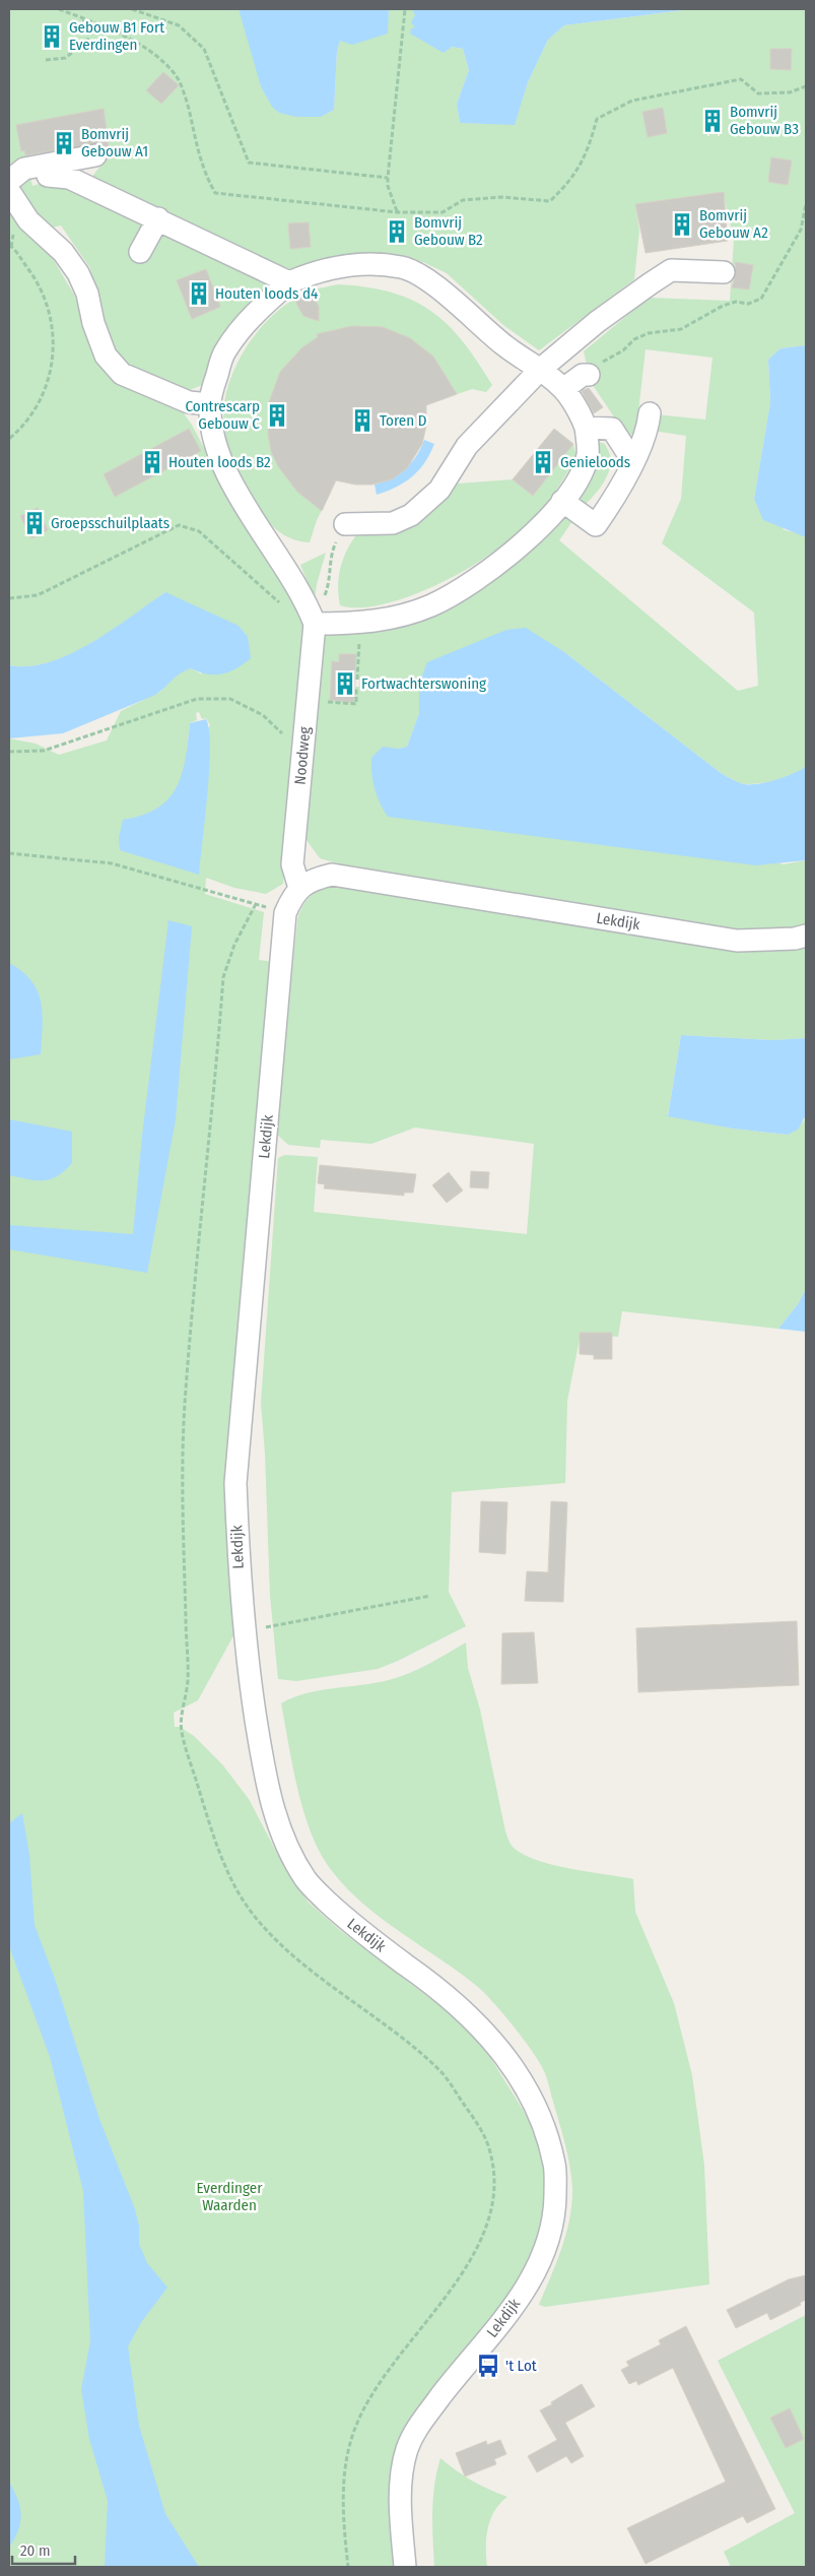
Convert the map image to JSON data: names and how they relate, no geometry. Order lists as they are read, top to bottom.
{
  "streets": {
    "street": ["Noodweg", "Lekdijk"]
  },
  "crossings": [
    ["Noodweg", "Lekdijk"]
  ],
  "parks": ["Everdinger Waarden"],
  "places": {
    "building": [
      "Gebouw B1 Fort Everdingen",
      "Bomvrij Gebouw B3",
      "Bomvrij Gebouw A1",
      "Bomvrij Gebouw A2",
      "Bomvrij Gebouw B2",
      "Houten loods d4",
      "Contrescarp Gebouw C",
      "Toren D",
      "Houten loods B2",
      "Genieloods",
      "Groepsschuilplaats",
      "Fortwachterswoning"
    ],
    "bus stop": ["'t Lot"]
  },
  "scale_bar": "20 m"
}
